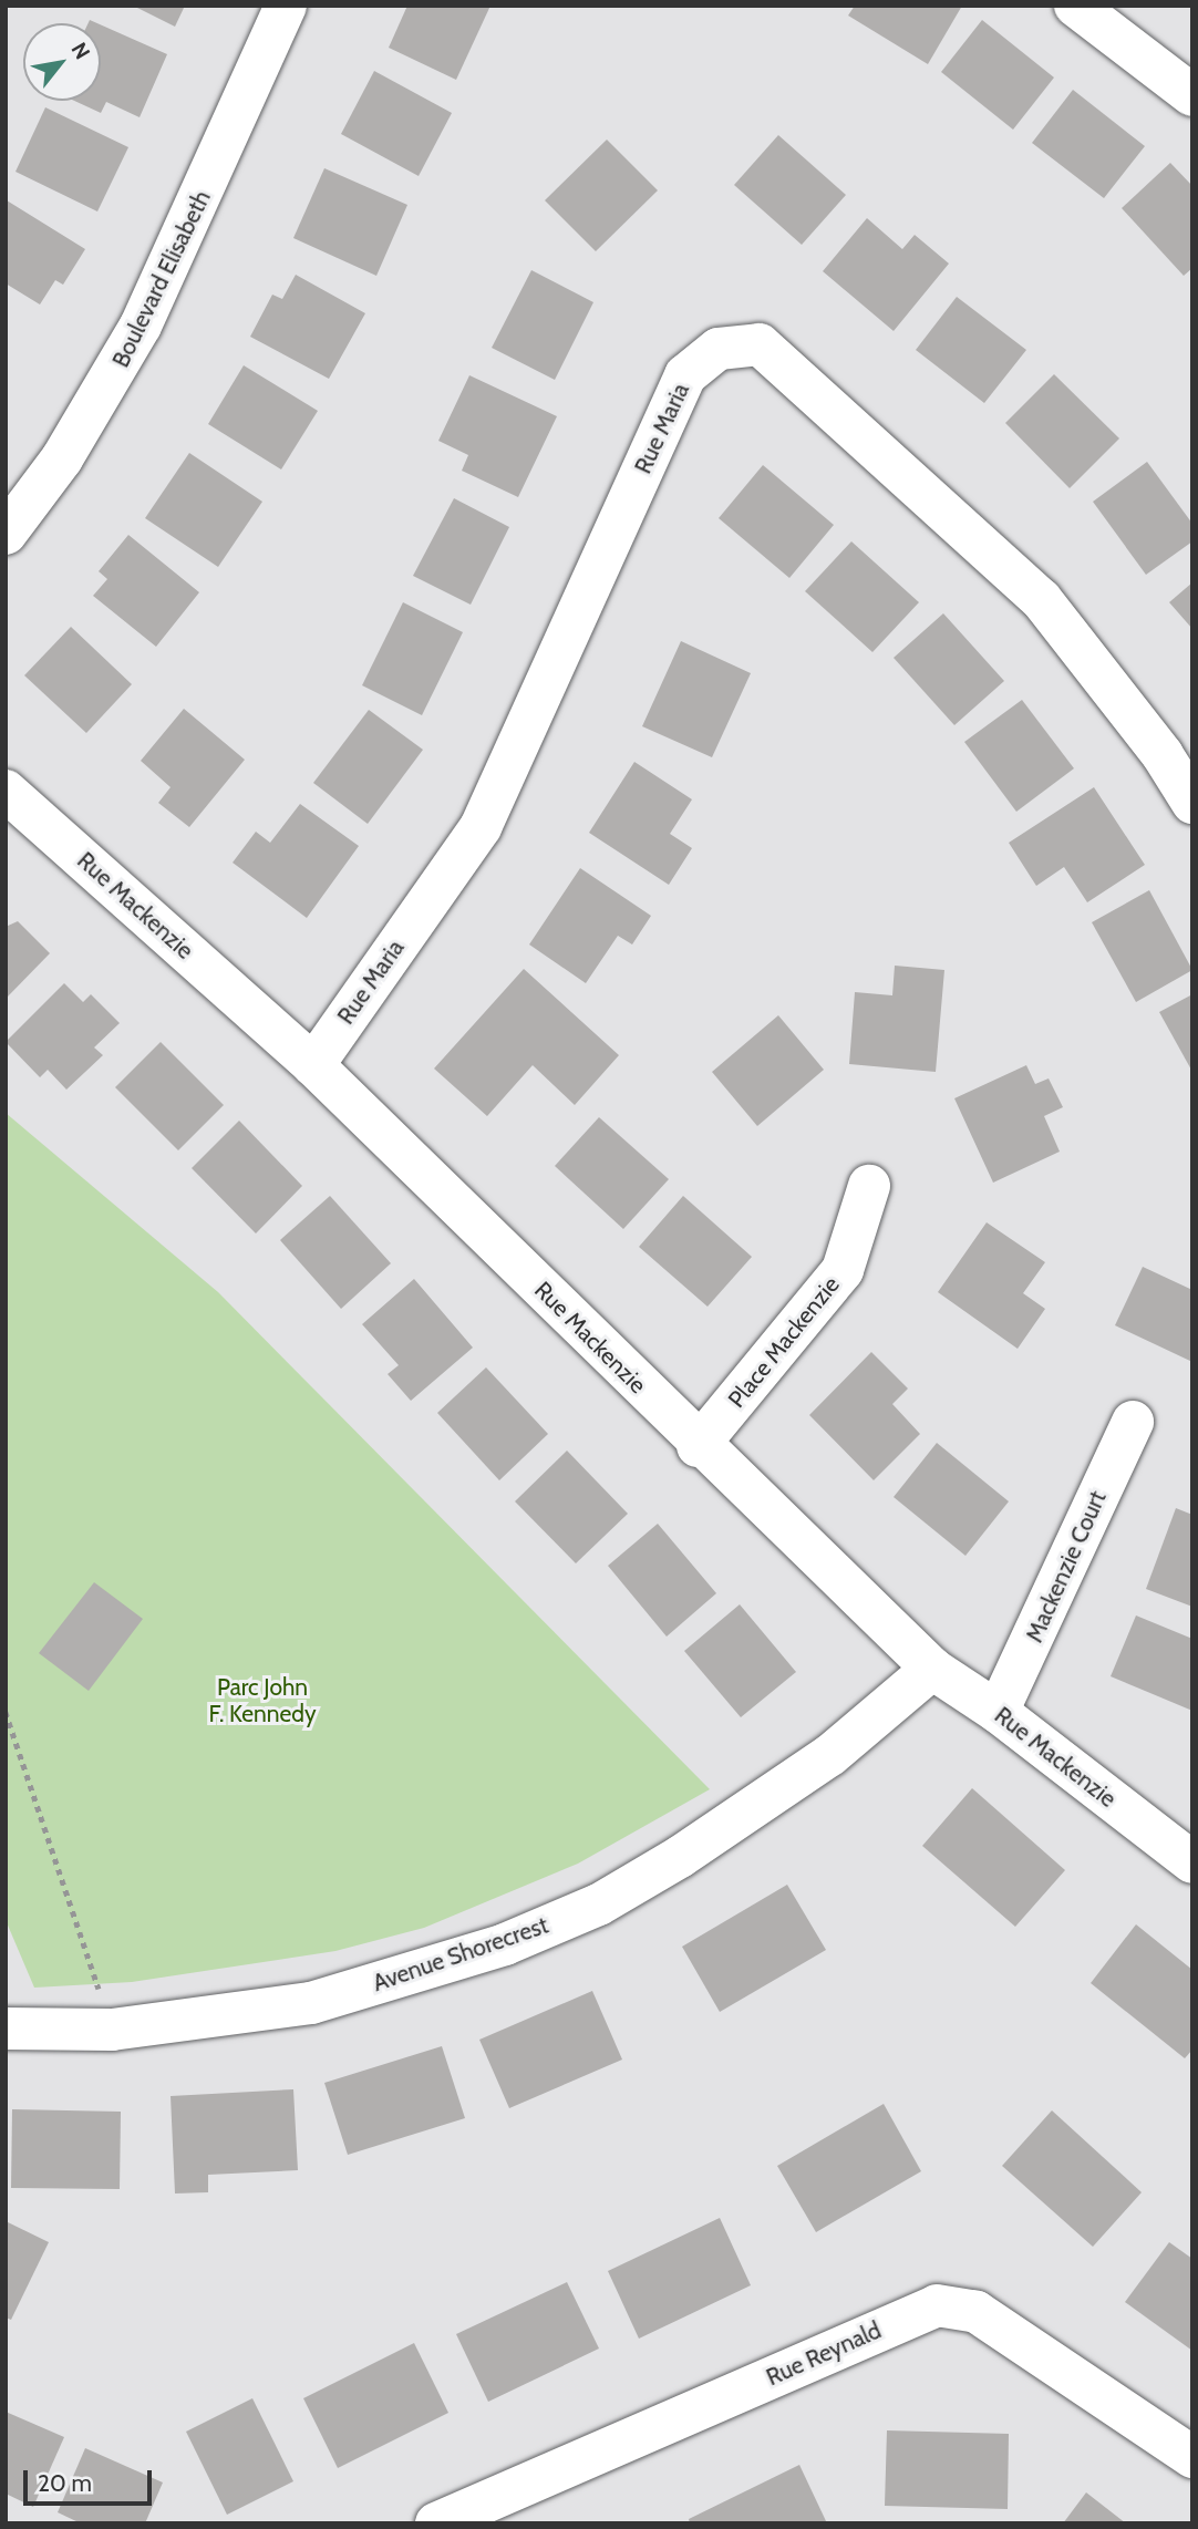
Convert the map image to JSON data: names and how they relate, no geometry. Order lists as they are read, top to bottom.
{
  "streets": {
    "street": [
      "Boulevard Elisabeth",
      "Rue Maria",
      "Rue Mackenzie",
      "Place Mackenzie",
      "Mackenzie Court",
      "Avenue Shorecrest",
      "Rue Reynald"
    ]
  },
  "crossings": [
    ["Rue Maria", "Rue Mackenzie"],
    ["Rue Mackenzie", "Place Mackenzie"],
    ["Rue Mackenzie", "Mackenzie Court"],
    ["Rue Mackenzie", "Avenue Shorecrest"]
  ],
  "parks": ["Parc John F. Kennedy"],
  "scale_bar": "20 m",
  "north": "top right"
}
